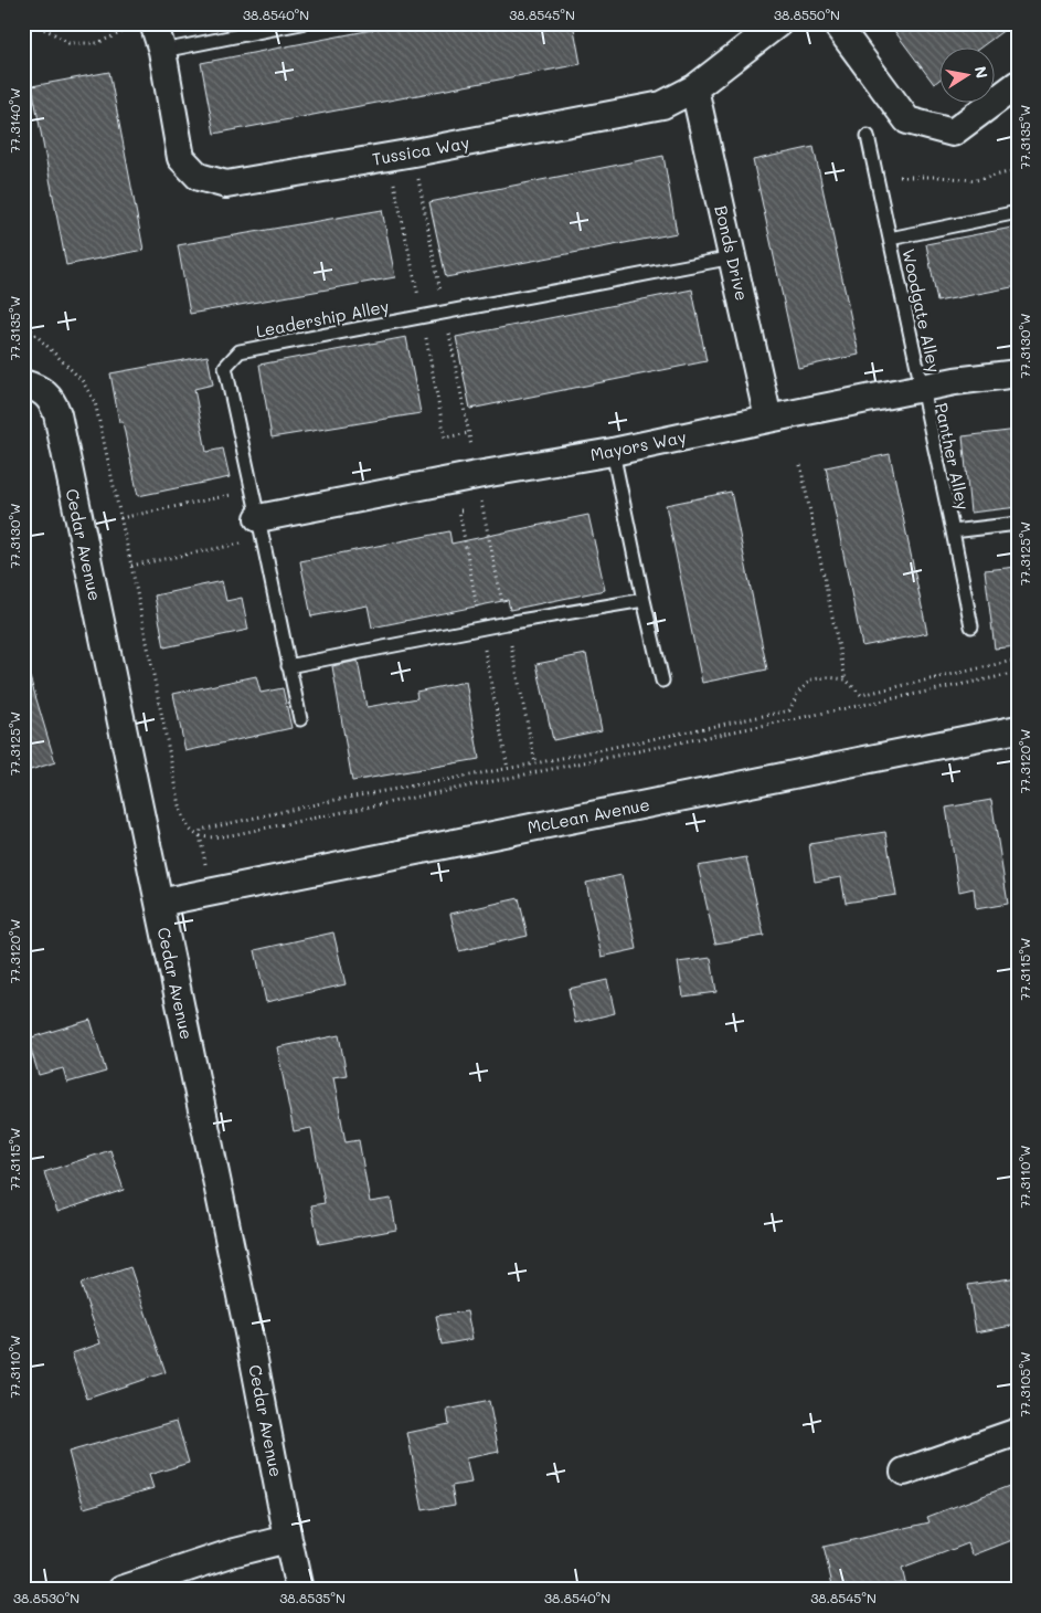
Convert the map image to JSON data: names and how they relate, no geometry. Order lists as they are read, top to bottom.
{
  "streets": {
    "street": [
      "Tussica Way",
      "Bonds Drive",
      "Mayors Way",
      "Cedar Avenue",
      "McLean Avenue"
    ],
    "lane": ["Woodgate Alley", "Leadership Alley", "Panther Alley"]
  },
  "crossings": [
    ["Tussica Way", "Bonds Drive"],
    ["Bonds Drive", "Leadership Alley"],
    ["Bonds Drive", "Mayors Way"],
    ["Woodgate Alley", "Mayors Way"],
    ["Woodgate Alley", "Panther Alley"],
    ["Leadership Alley", "Mayors Way"],
    ["Mayors Way", "Panther Alley"],
    ["Cedar Avenue", "McLean Avenue"]
  ],
  "north": "right",
  "coordinates": [
    "38.8540°N",
    "38.8545°N",
    "38.8550°N",
    "77.3140°W",
    "77.3135°W",
    "77.3130°W",
    "77.3125°W",
    "77.3120°W",
    "77.3115°W",
    "77.3110°W",
    "77.3105°W",
    "38.8530°N",
    "38.8535°N"
  ]
}
